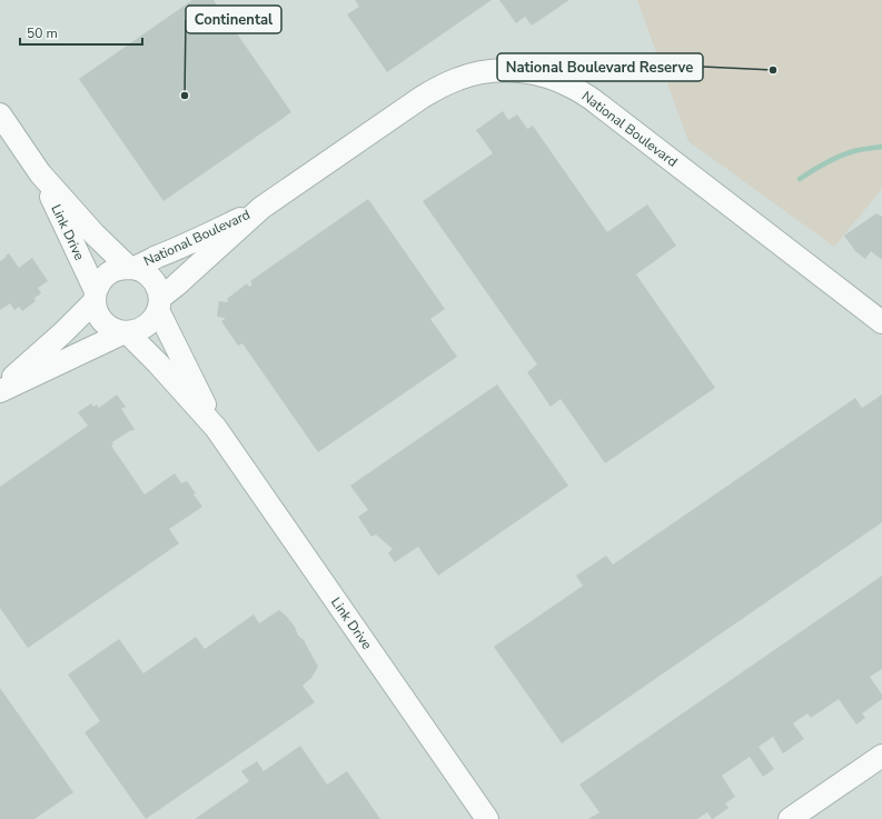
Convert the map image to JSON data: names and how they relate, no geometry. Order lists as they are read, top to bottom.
{
  "streets": {
    "street": ["National Boulevard", "Link Drive"]
  },
  "crossings": [
    ["National Boulevard", "Link Drive"]
  ],
  "places": ["National Boulevard Reserve", "Continental"],
  "scale_bar": "50 m"
}
